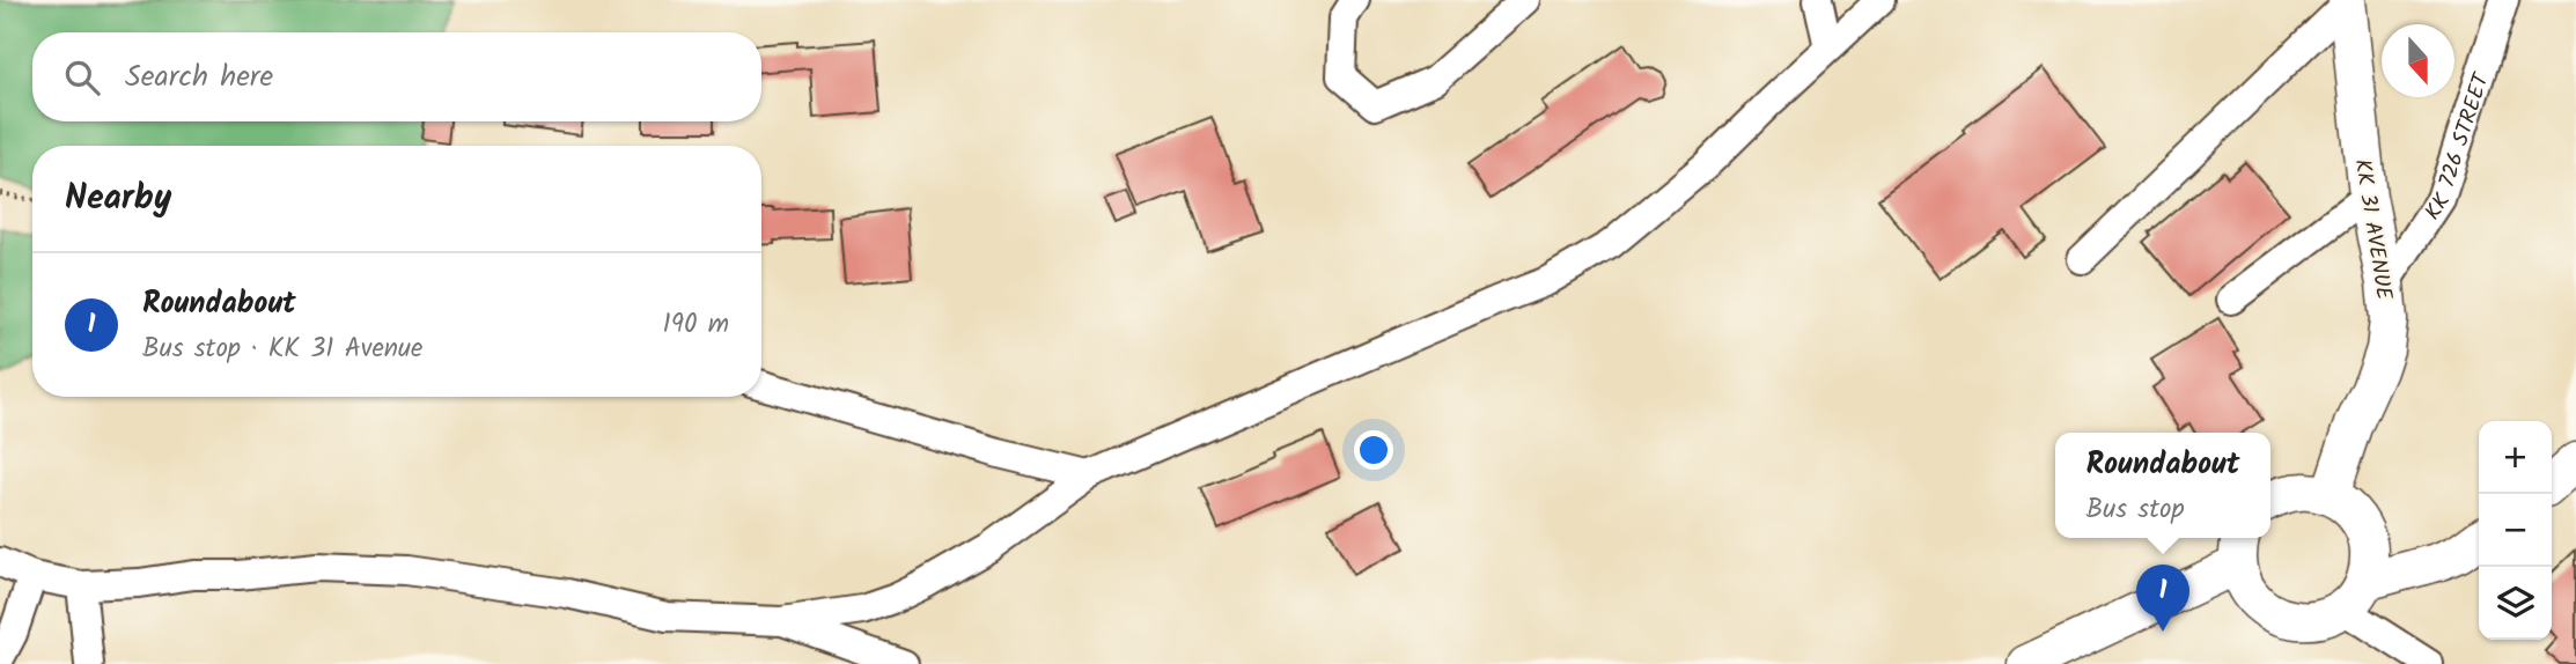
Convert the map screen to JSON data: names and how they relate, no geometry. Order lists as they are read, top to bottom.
{
  "streets": {
    "main road": ["KK 31 AVENUE"],
    "street": ["KK 726 STREET"]
  },
  "crossings": [
    ["KK 726 STREET", "KK 31 AVENUE"]
  ],
  "north": "bottom",
  "page": {
    "search": "Search here",
    "heading": "Nearby",
    "list": [
      {
        "mark": "1",
        "name": "Roundabout",
        "note": "Bus stop · KK 31 Avenue",
        "value": "190 m"
      }
    ],
    "map_buttons": ["+", "−"],
    "popup": ["Roundabout", "Bus stop"],
    "pins": "1"
  }
}
